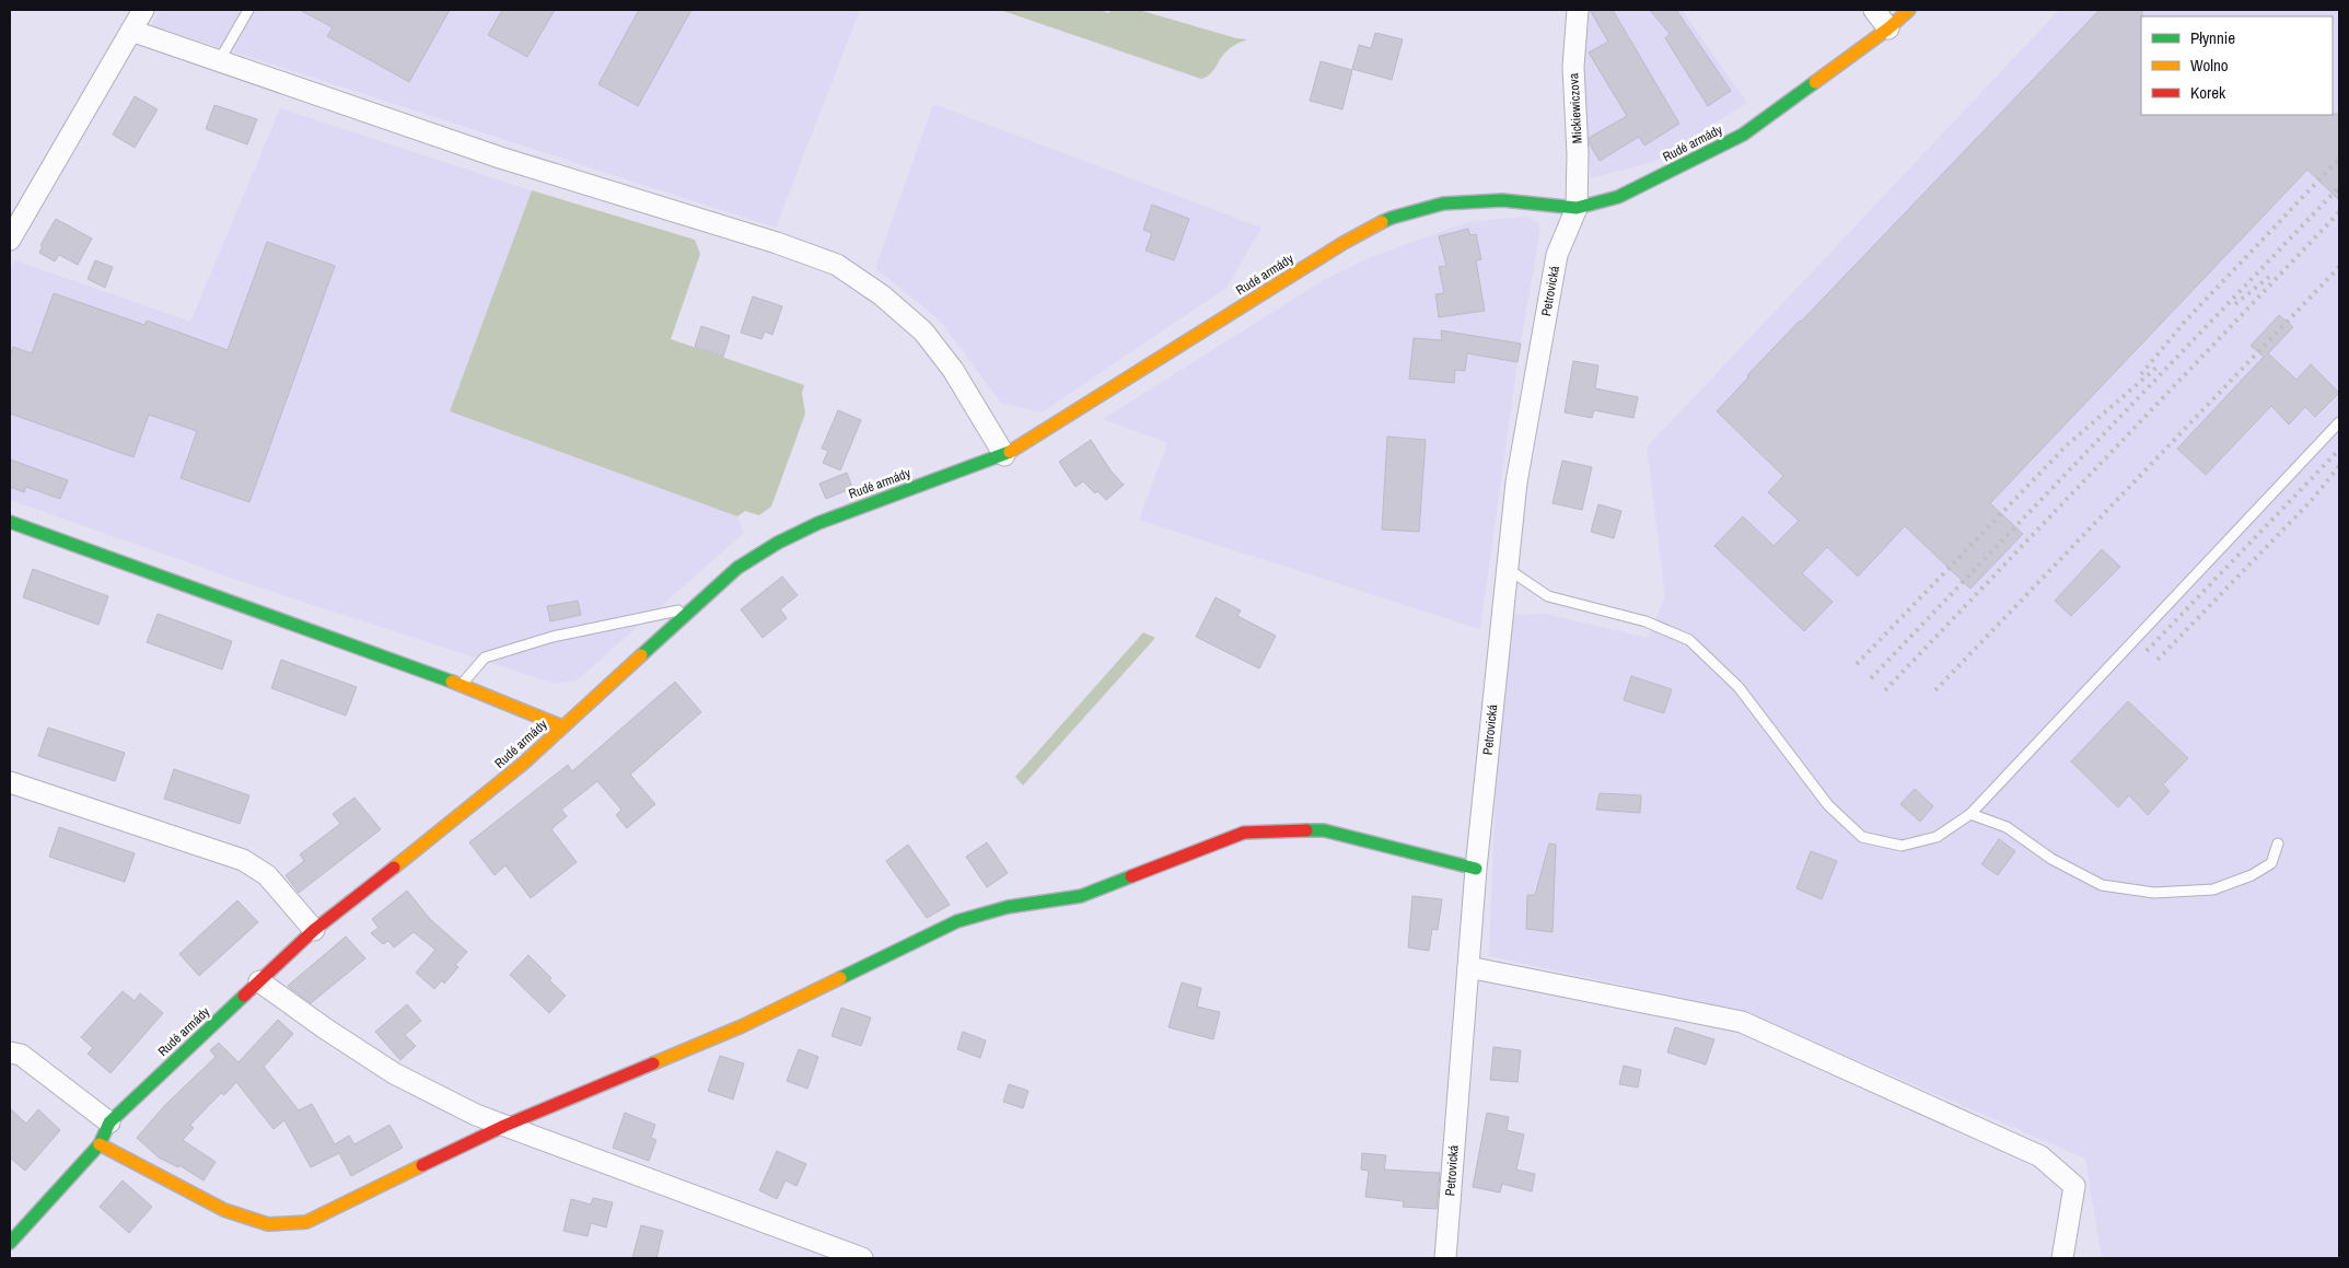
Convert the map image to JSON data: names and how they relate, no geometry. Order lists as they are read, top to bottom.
{
  "streets": {
    "street": ["Mickiewiczova", "Rudé armády", "Petrovická"]
  },
  "crossings": [
    ["Mickiewiczova", "Rudé armády"],
    ["Mickiewiczova", "Petrovická"],
    ["Rudé armády", "Petrovická"]
  ],
  "legend": ["Płynnie", "Wolno", "Korek"]
}
